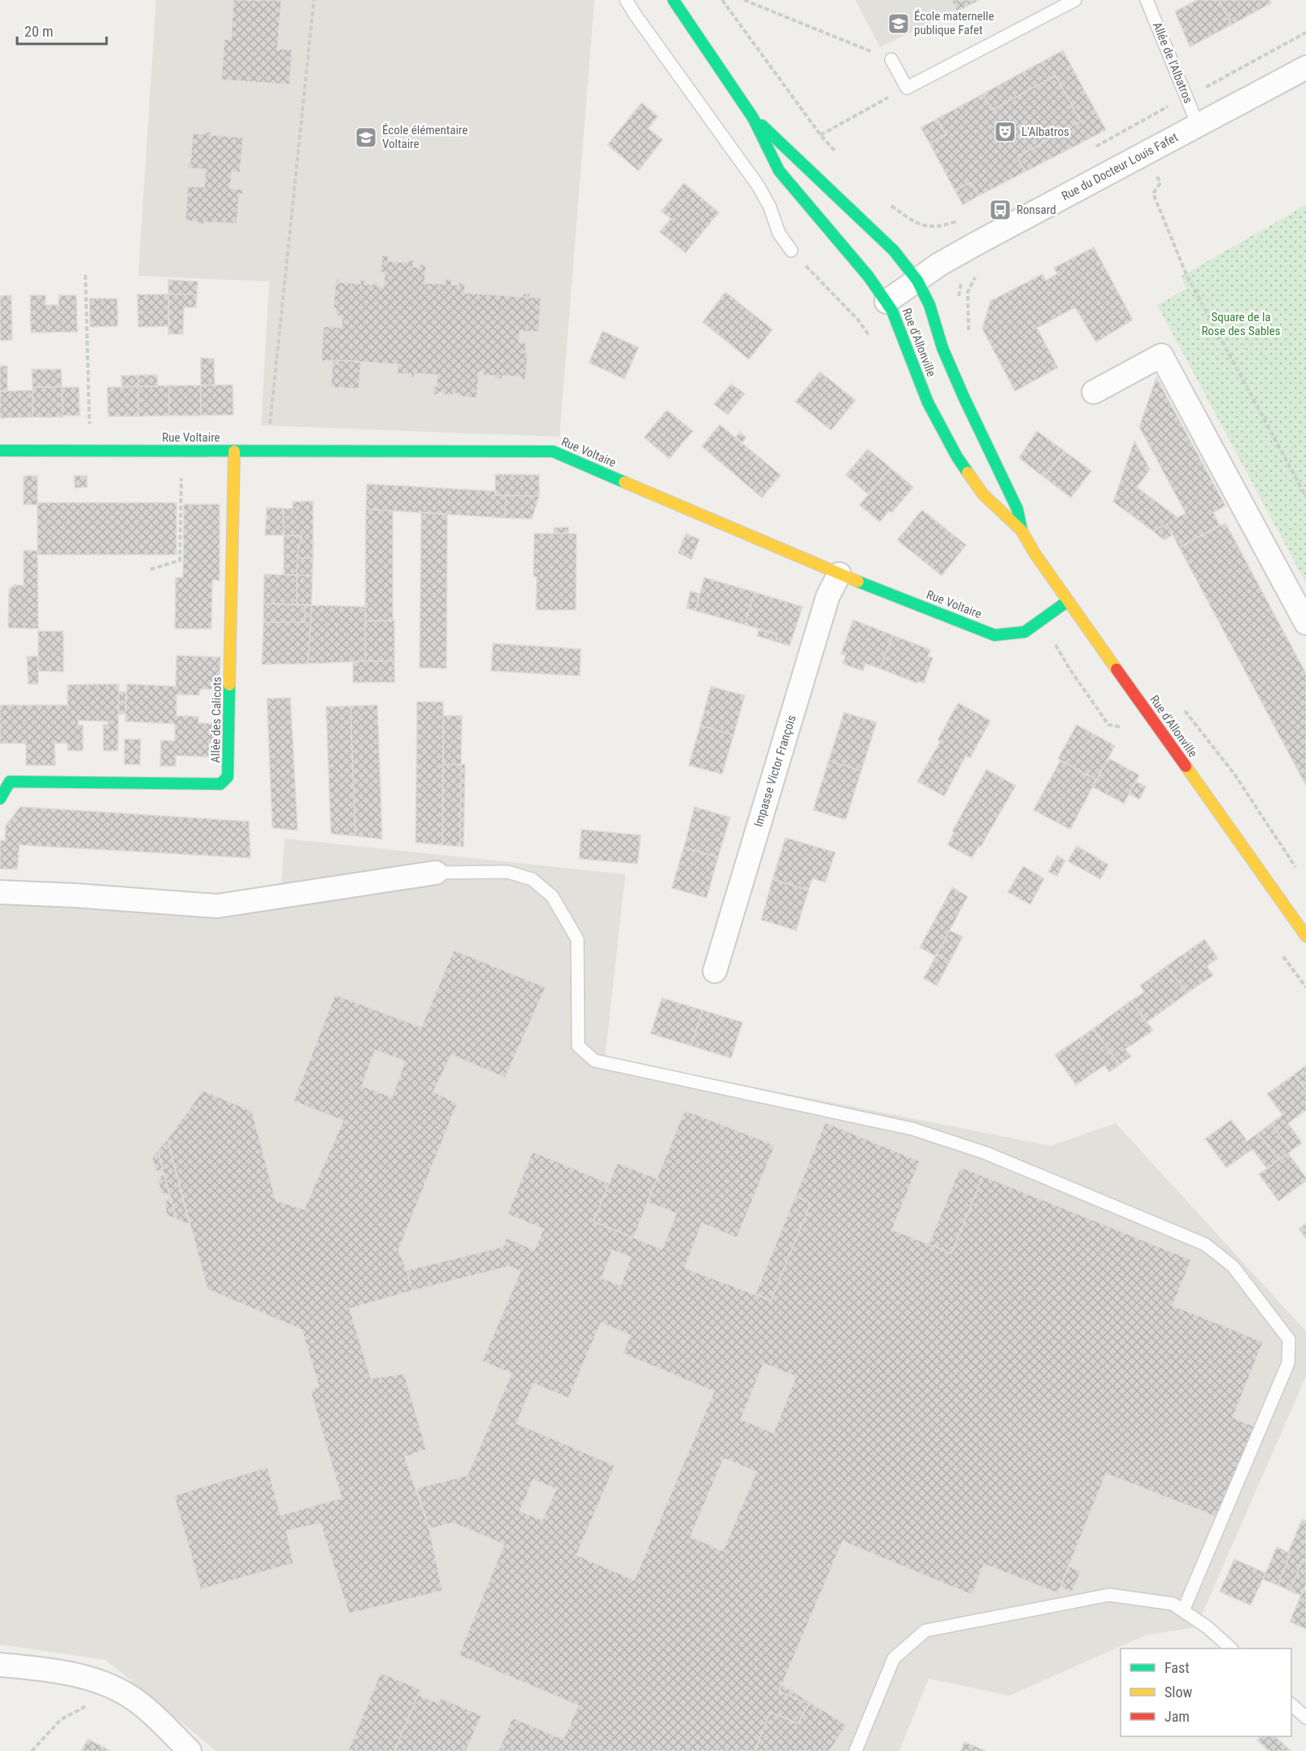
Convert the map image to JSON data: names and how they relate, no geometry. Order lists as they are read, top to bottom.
{
  "streets": {
    "street": [
      "Rue du Docteur Louis Fafet",
      "Rue d'Allonville",
      "Rue Voltaire",
      "Allée des Calicots",
      "Impasse Victor François"
    ],
    "lane": ["Allée de l'Albatros"]
  },
  "crossings": [
    ["Allée de l'Albatros", "Rue du Docteur Louis Fafet"],
    ["Rue du Docteur Louis Fafet", "Rue d'Allonville"],
    ["Rue d'Allonville", "Rue Voltaire"],
    ["Rue Voltaire", "Allée des Calicots"],
    ["Rue Voltaire", "Impasse Victor François"]
  ],
  "parks": ["Square de la Rose des Sables"],
  "places": {
    "school or university": ["École maternelle publique Fafet", "École élémentaire Voltaire"],
    "theatre": ["L'Albatros"],
    "bus stop": ["Ronsard"]
  },
  "legend": ["Fast", "Slow", "Jam"],
  "scale_bar": "20 m"
}
